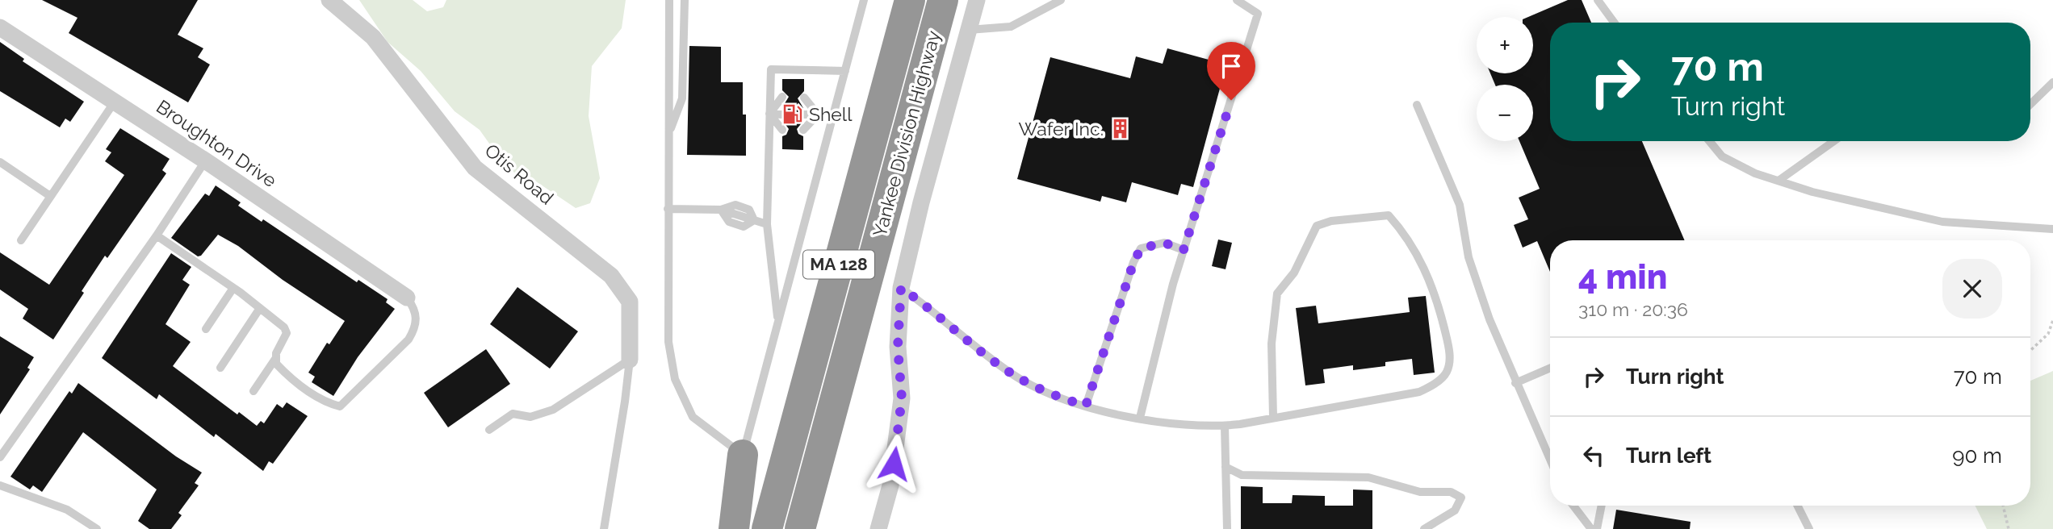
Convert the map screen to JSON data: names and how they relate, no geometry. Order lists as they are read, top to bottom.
{
  "streets": {
    "highway": ["Yankee Division Highway", "MA 128"],
    "street": ["Broughton Drive", "Otis Road"]
  },
  "places": {
    "fuel station": ["Shell"],
    "building": ["Wafer Inc."]
  },
  "page": {
    "map_buttons": ["+", "−"],
    "turn": ["70 m", "Turn right"],
    "heading": ["4 min", "310 m · 20:36"],
    "list": [
      {
        "name": "Turn right",
        "value": "70 m"
      },
      {
        "name": "Turn left",
        "value": "90 m"
      }
    ]
  }
}
